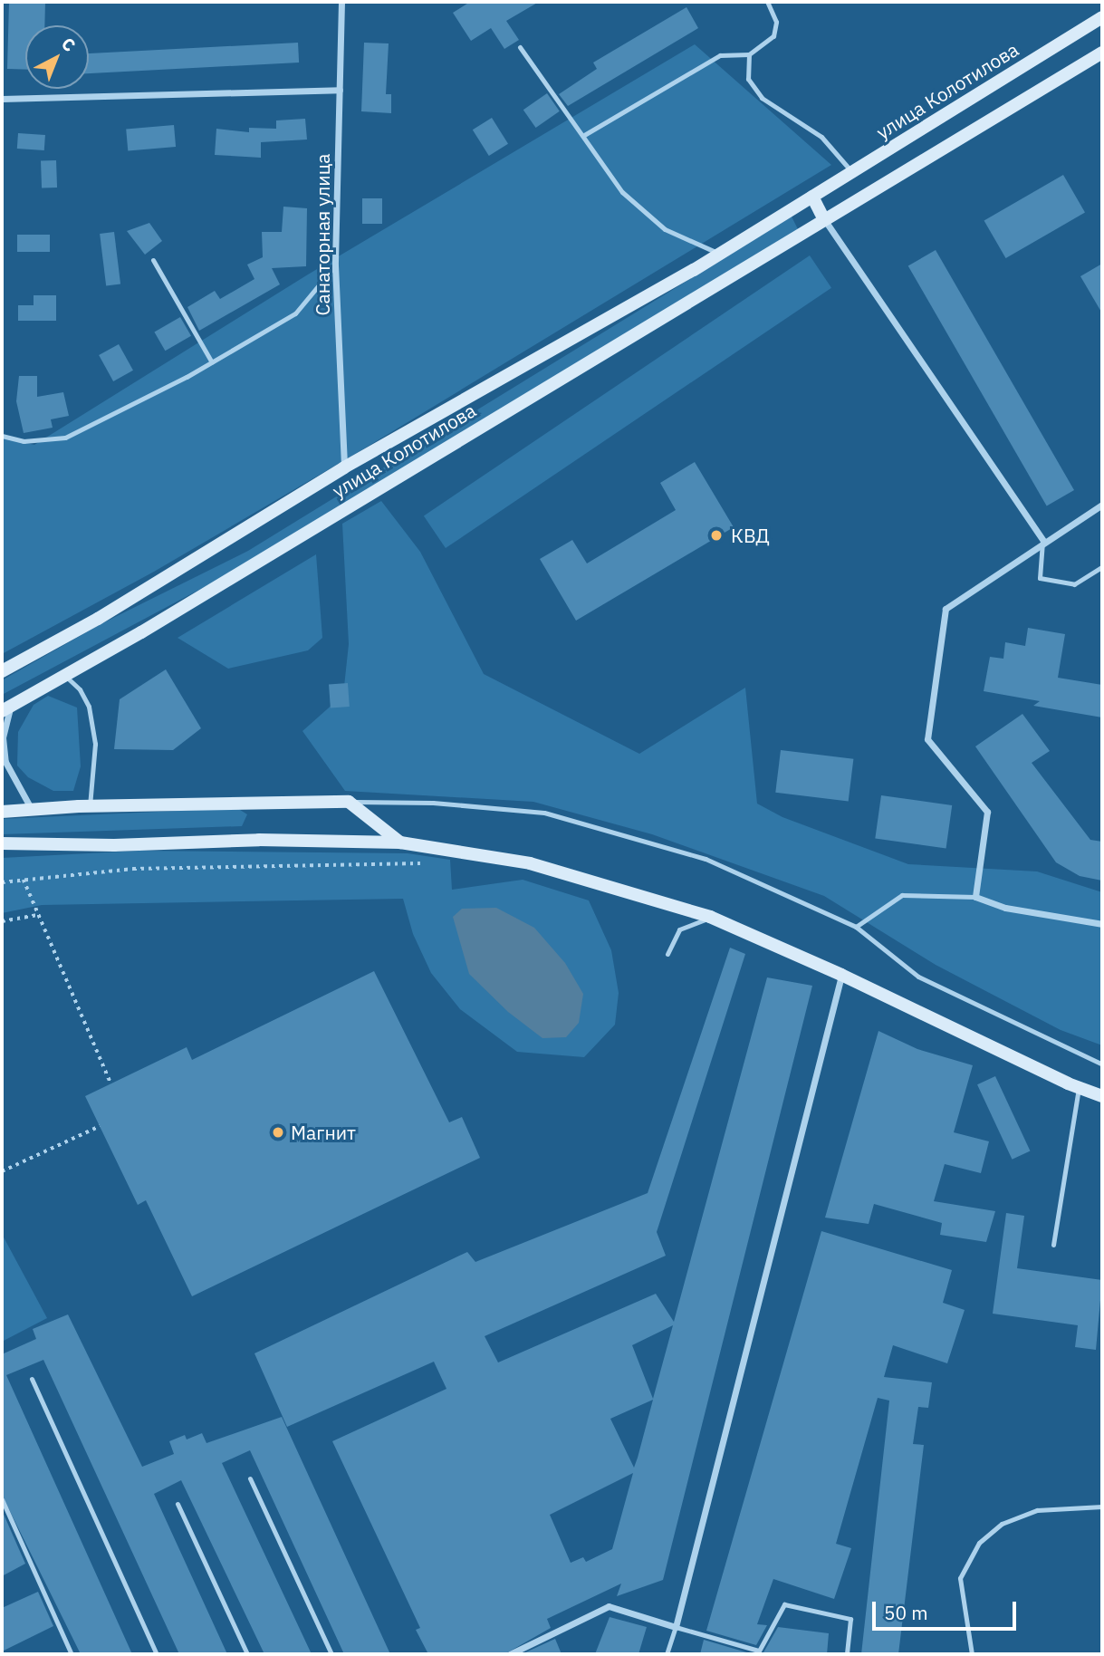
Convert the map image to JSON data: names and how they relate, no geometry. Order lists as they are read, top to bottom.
{
  "streets": {
    "main road": ["улица Колотилова"],
    "street": ["Санаторная улица"]
  },
  "crossings": [
    ["улица Колотилова", "Санаторная улица"]
  ],
  "places": ["КВД", "Магнит"],
  "scale_bar": "50 m",
  "north": "top right"
}
